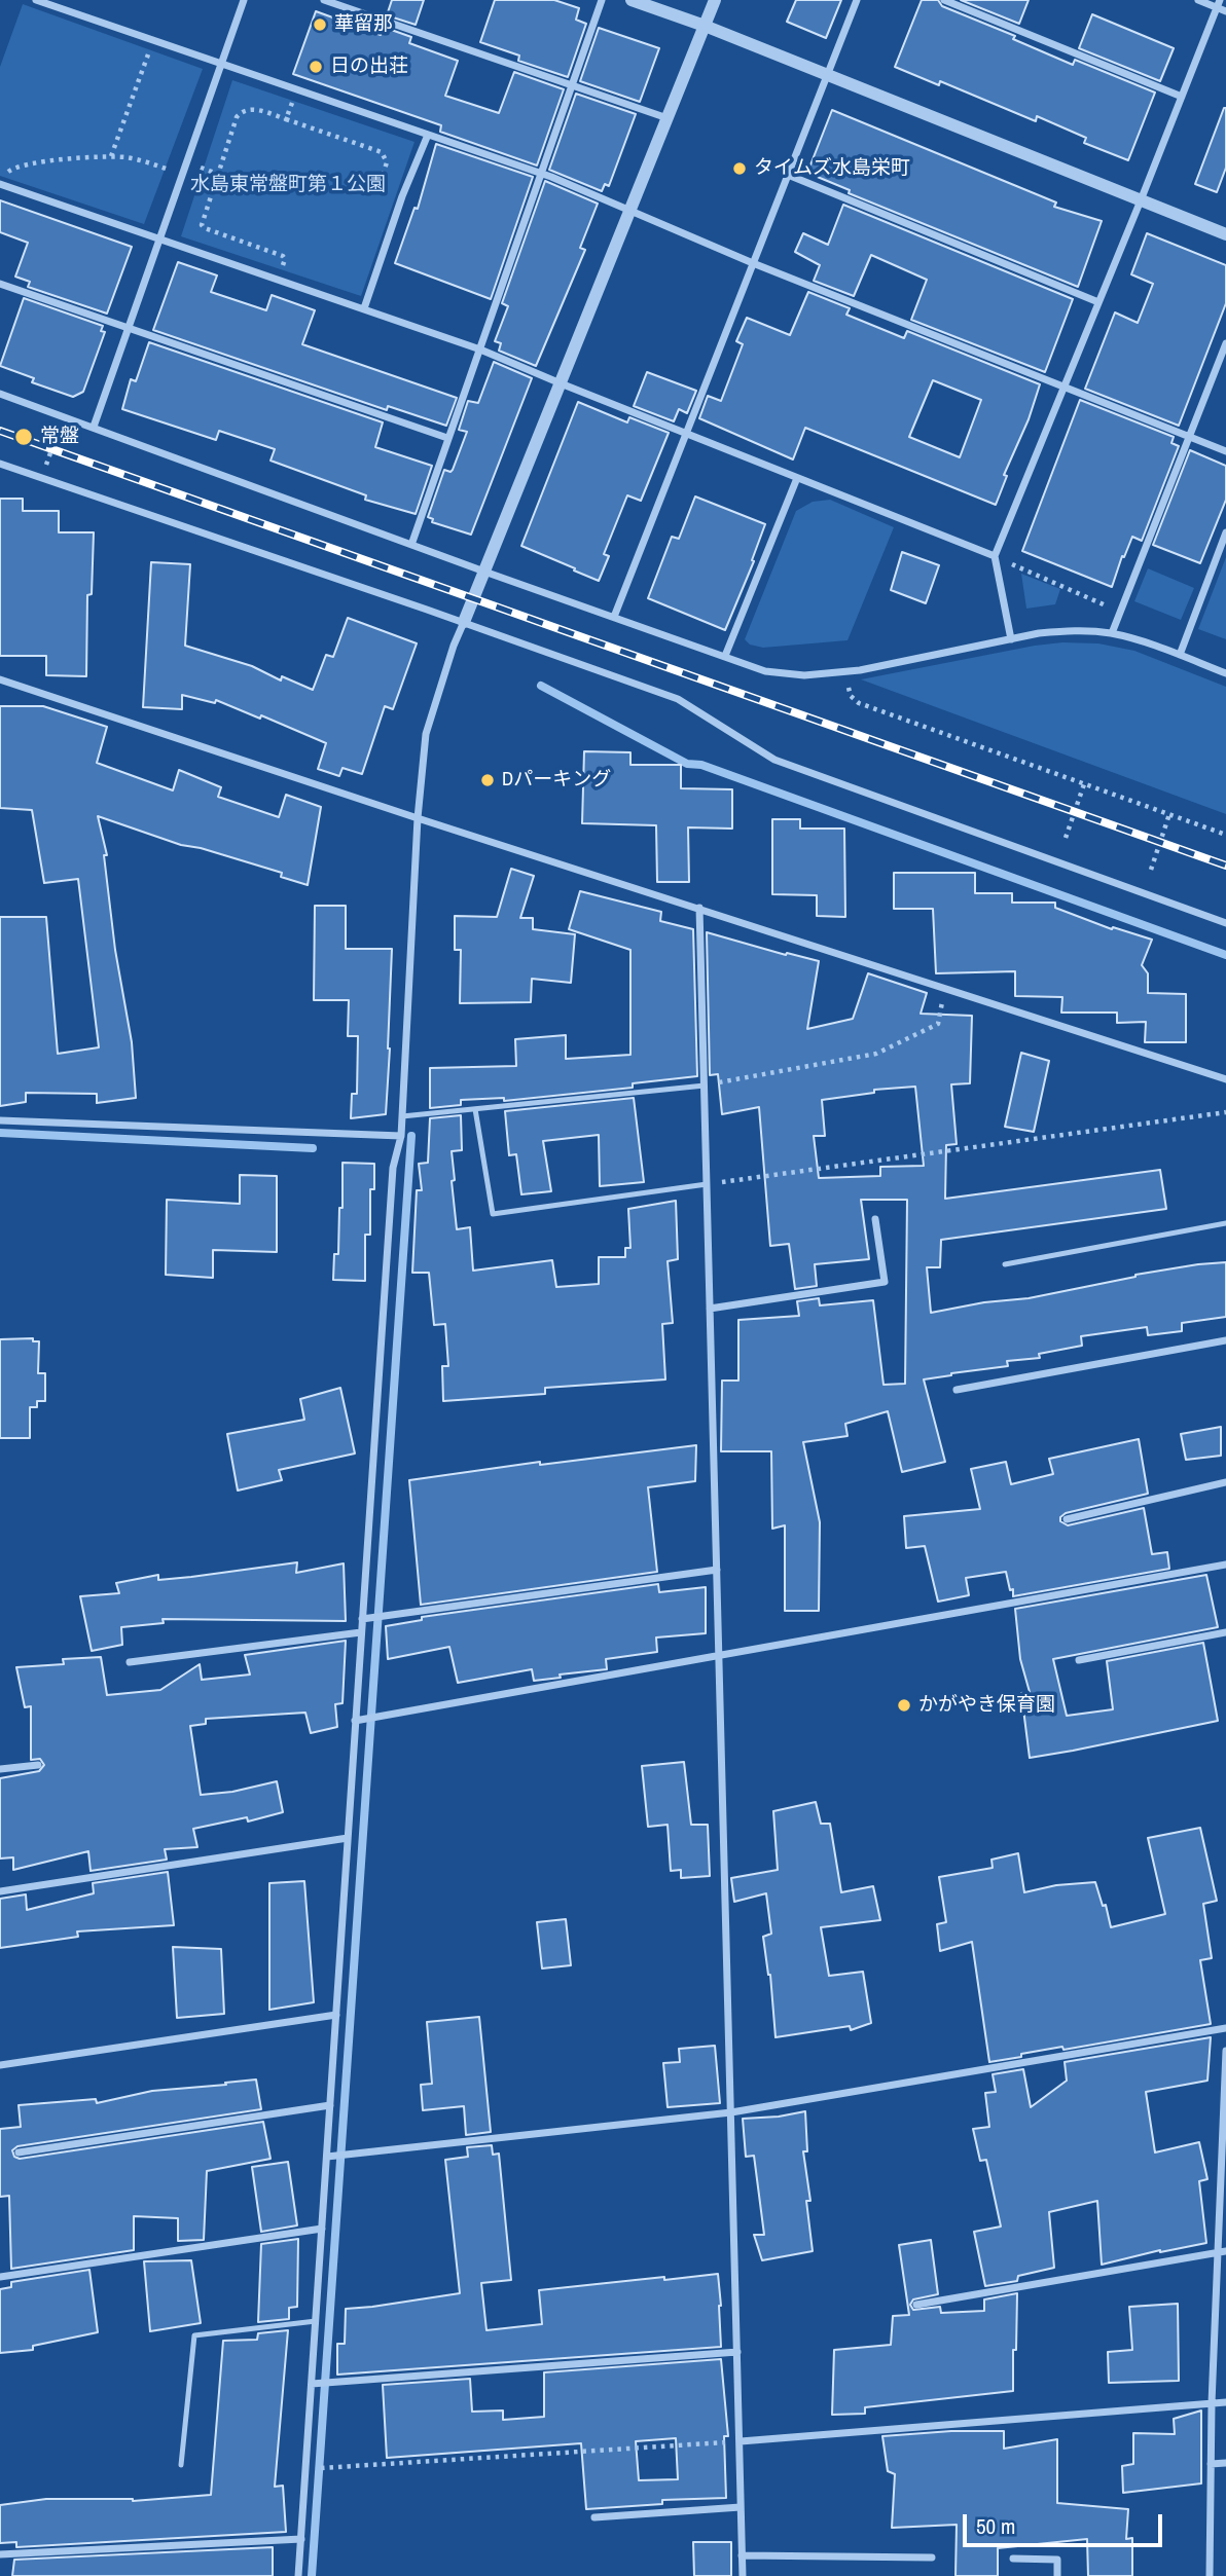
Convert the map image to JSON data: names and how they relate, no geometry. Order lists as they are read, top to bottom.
{
  "parks": ["水島東常盤町第１公園"],
  "places": [
    "華留那",
    "日の出荘",
    "タイムズ水島栄町",
    "常盤",
    "Dパーキング",
    "かがやき保育園"
  ],
  "scale_bar": "50 m"
}
